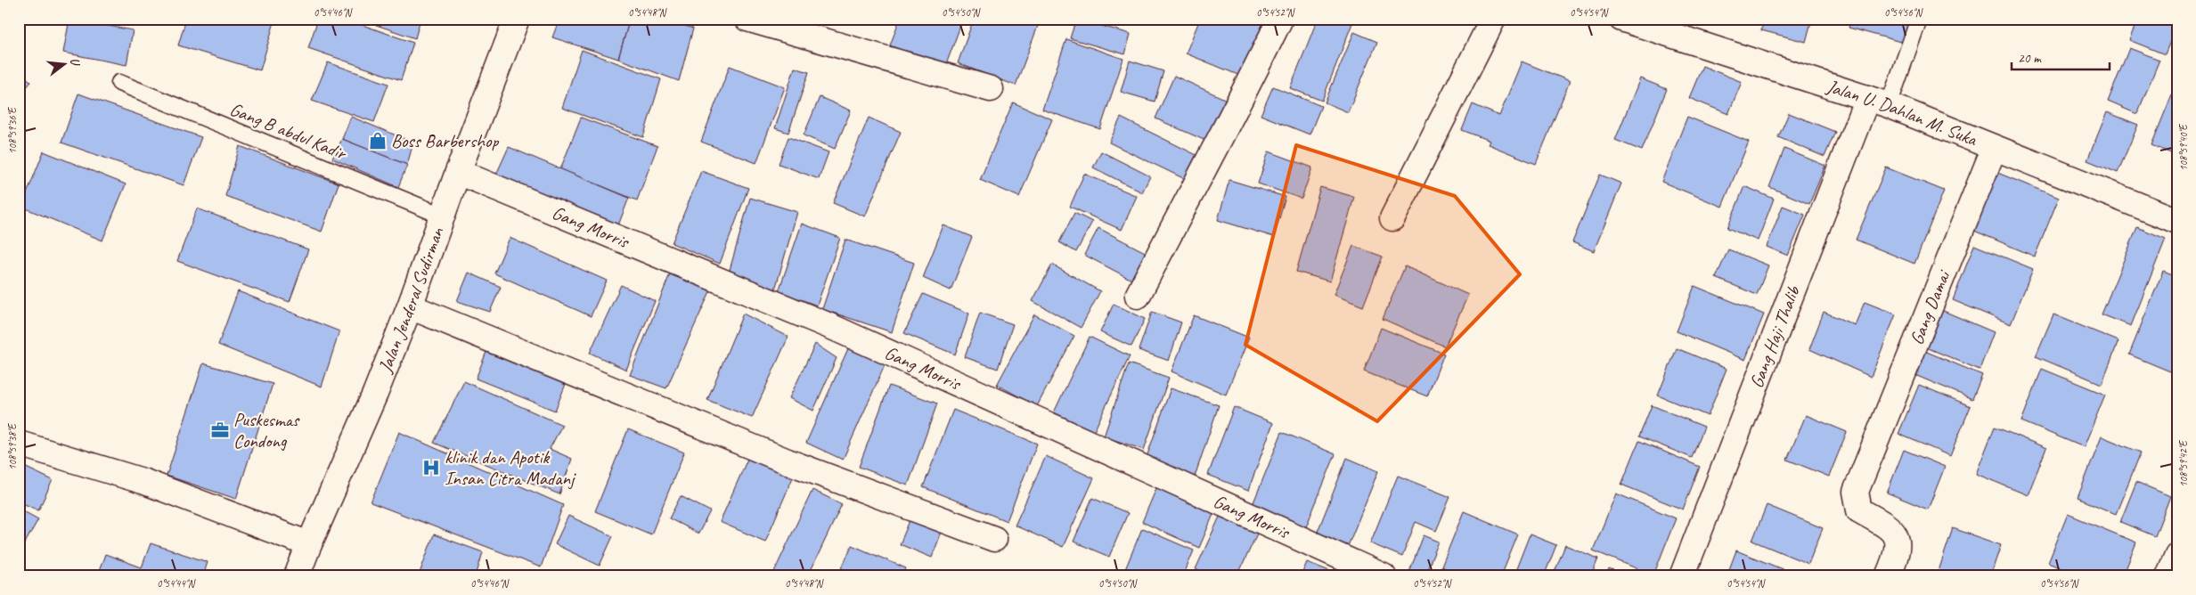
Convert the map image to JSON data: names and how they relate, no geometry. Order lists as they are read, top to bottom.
{
  "streets": {
    "street": [
      "Jalan U. Dahlan M. Suka",
      "Gang Morris",
      "Jalan Jenderal Sudirman",
      "Gang Damai",
      "Gang Haji Thalib"
    ],
    "lane": ["Gang B abdul Kadir"]
  },
  "crossings": [
    ["Jalan U. Dahlan M. Suka", "Gang Damai"],
    ["Jalan U. Dahlan M. Suka", "Gang Haji Thalib"],
    ["Gang B abdul Kadir", "Jalan Jenderal Sudirman"],
    ["Gang Morris", "Jalan Jenderal Sudirman"]
  ],
  "places": {
    "shop": ["Boss Barbershop"],
    "office": ["Puskesmas Condong"],
    "hospital": ["klinik dan Apotik Insan Citra Madanj"]
  },
  "scale_bar": "20 m",
  "north": "right",
  "coordinates": [
    "0°54'46\"N",
    "0°54'48\"N",
    "0°54'50\"N",
    "0°54'52\"N",
    "0°54'54\"N",
    "0°54'56\"N",
    "108°59'36\"E",
    "108°59'40\"E",
    "108°59'38\"E",
    "108°59'42\"E",
    "0°54'44\"N"
  ]
}
